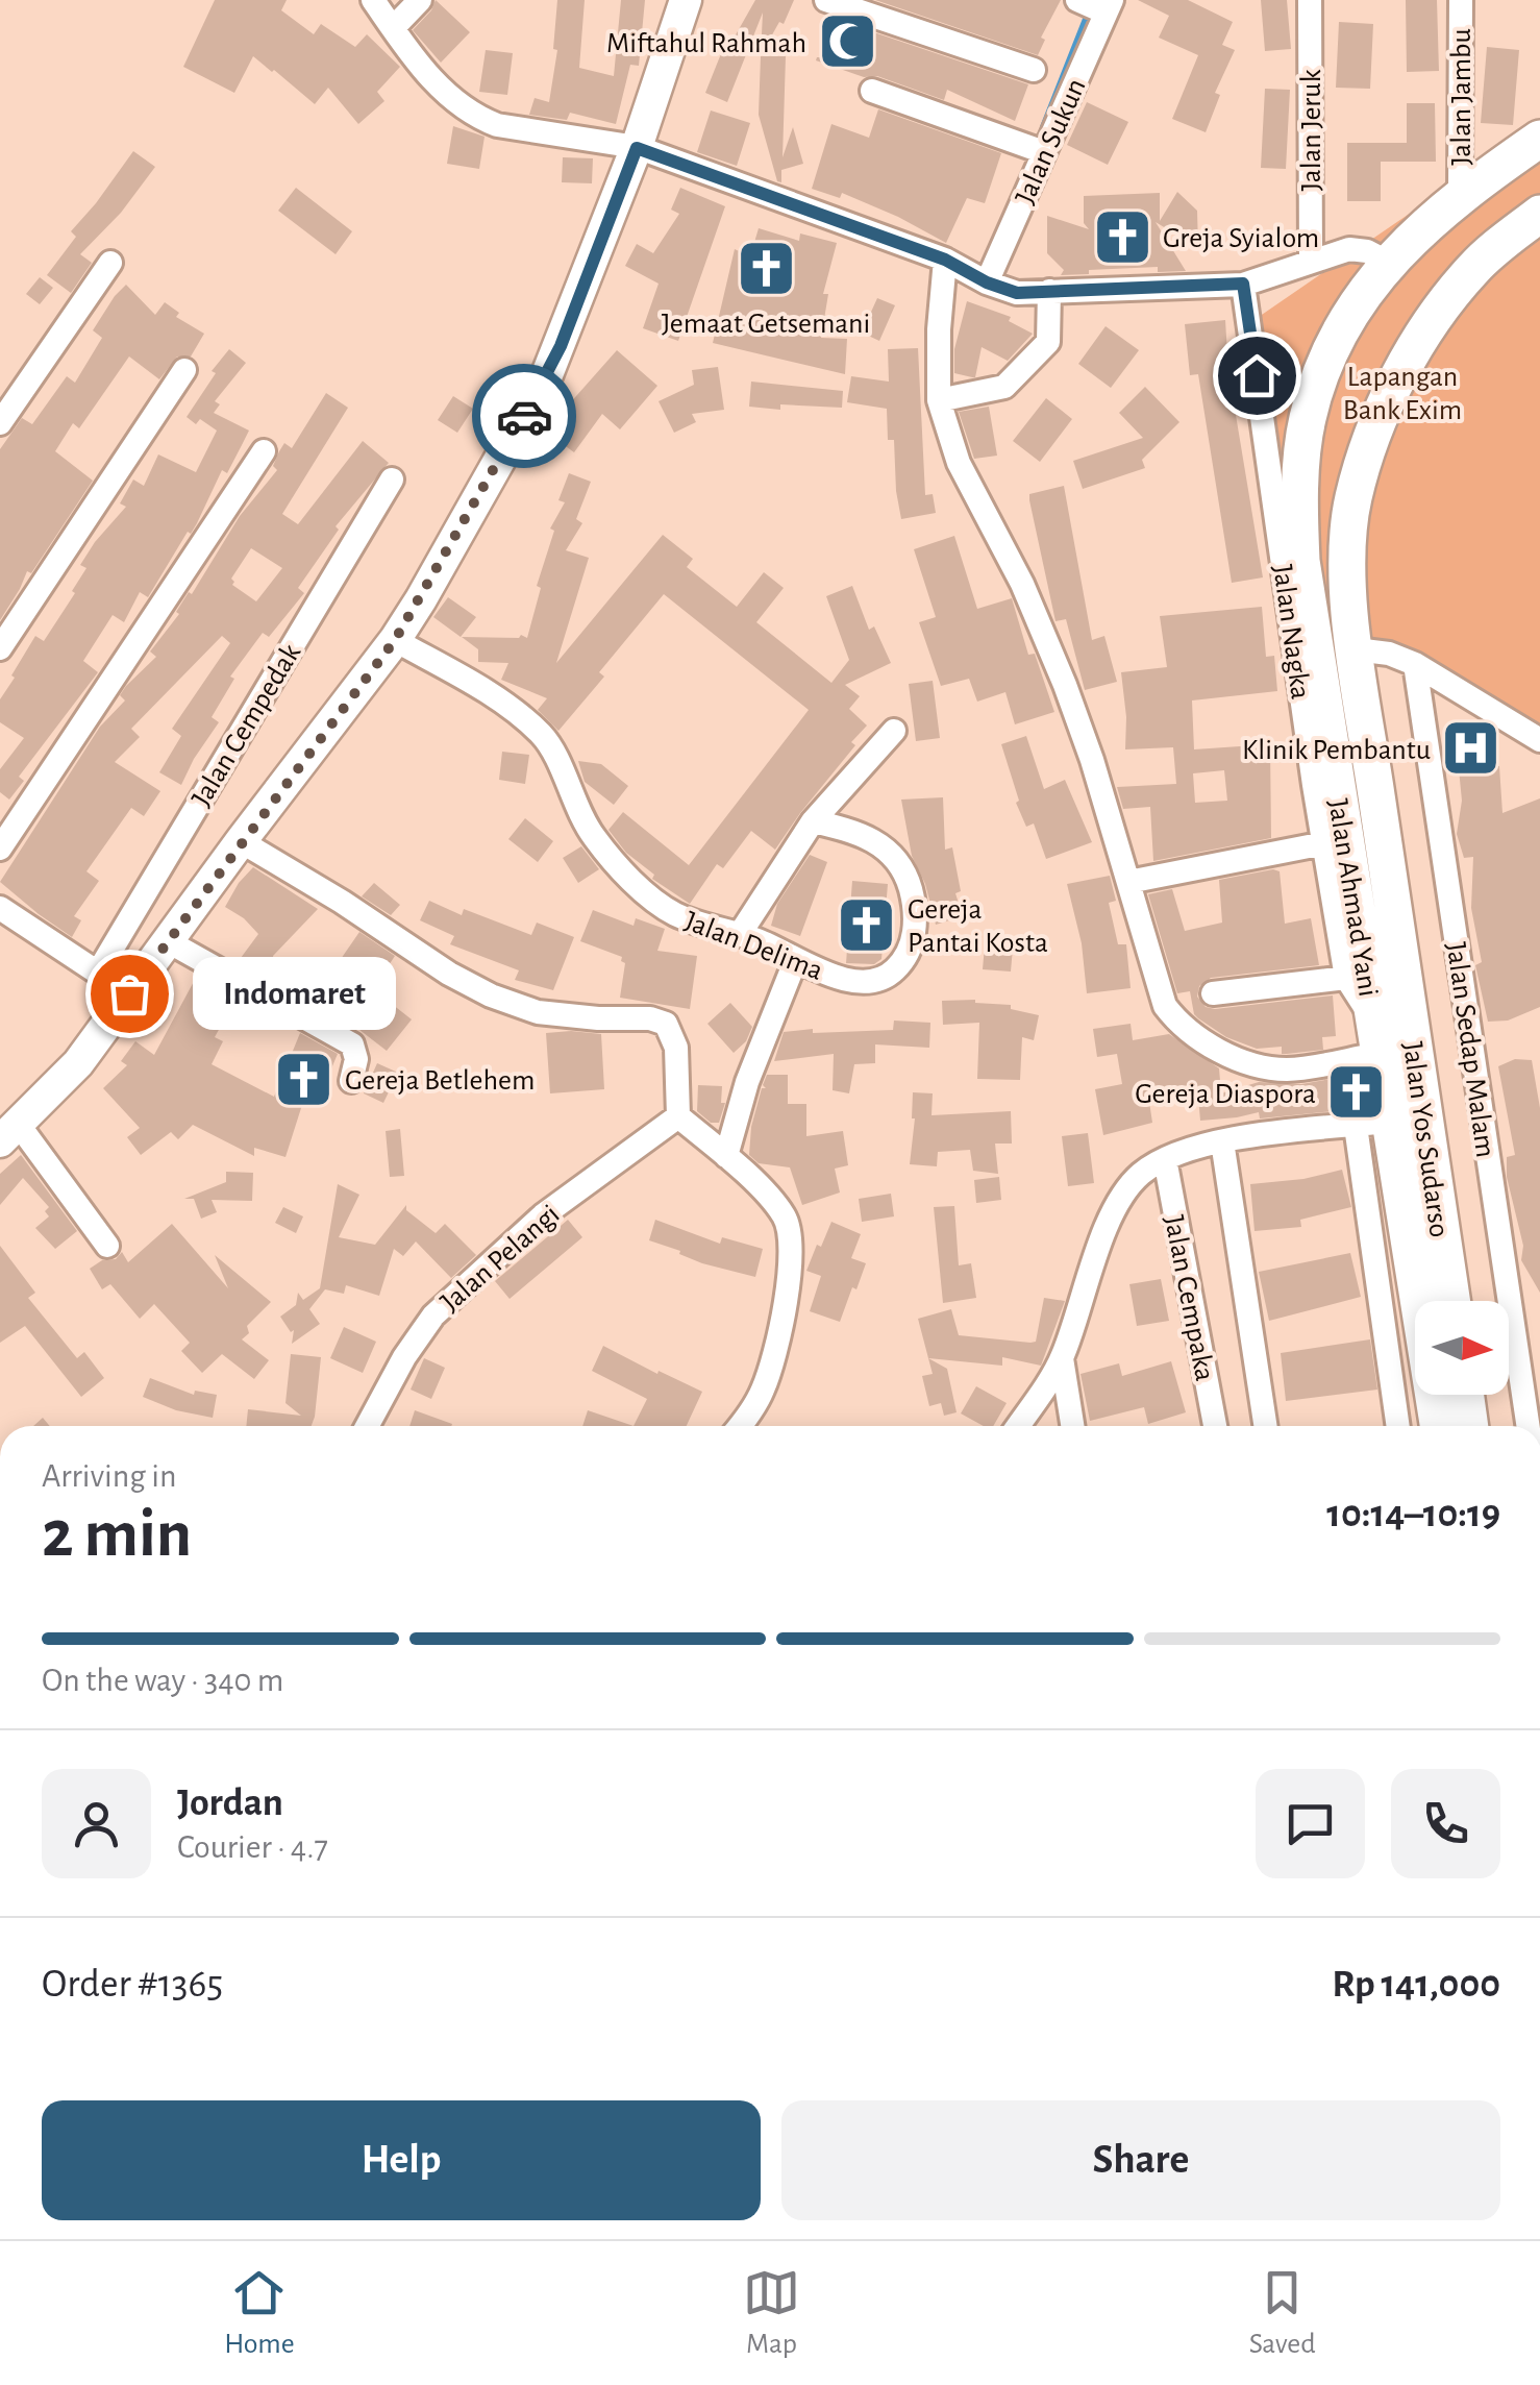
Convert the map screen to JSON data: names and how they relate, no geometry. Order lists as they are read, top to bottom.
{
  "streets": {
    "highway": ["Jalan Ahmad Yani", "Jalan Yos Sudarso"],
    "street": [
      "Jalan Jambu",
      "Jalan Jeruk",
      "Jalan Sukun",
      "Jalan Nagka",
      "Jalan Cempedak",
      "Jalan Delima",
      "Jalan Sedap Malam",
      "Jalan Pelangi",
      "Jalan Cempaka"
    ]
  },
  "crossings": [
    ["Jalan Jambu", "Jalan Ahmad Yani"],
    ["Jalan Ahmad Yani", "Jalan Yos Sudarso"]
  ],
  "parks": ["Lapangan Bank Exim"],
  "places": {
    "mosque": ["Miftahul Rahmah"],
    "church": [
      "Greja Syialom",
      "Jemaat Getsemani",
      "Gereja Pantai Kosta",
      "Gereja Betlehem",
      "Gereja Diaspora"
    ],
    "hospital": ["Klinik Pembantu"],
    "other": ["Indomaret"]
  },
  "north": "right",
  "page": {
    "bubble": "Indomaret",
    "heading": ["2 min", "Arriving in", "10:14–10:19"],
    "panel": [
      "Jordan",
      "Courier · 4.7",
      "Order #1365",
      "Rp 141,000"
    ],
    "bar": "On the way · 340 m",
    "buttons": ["Help", "Share"],
    "tabs": ["Home", "Map", "Saved"]
  }
}
